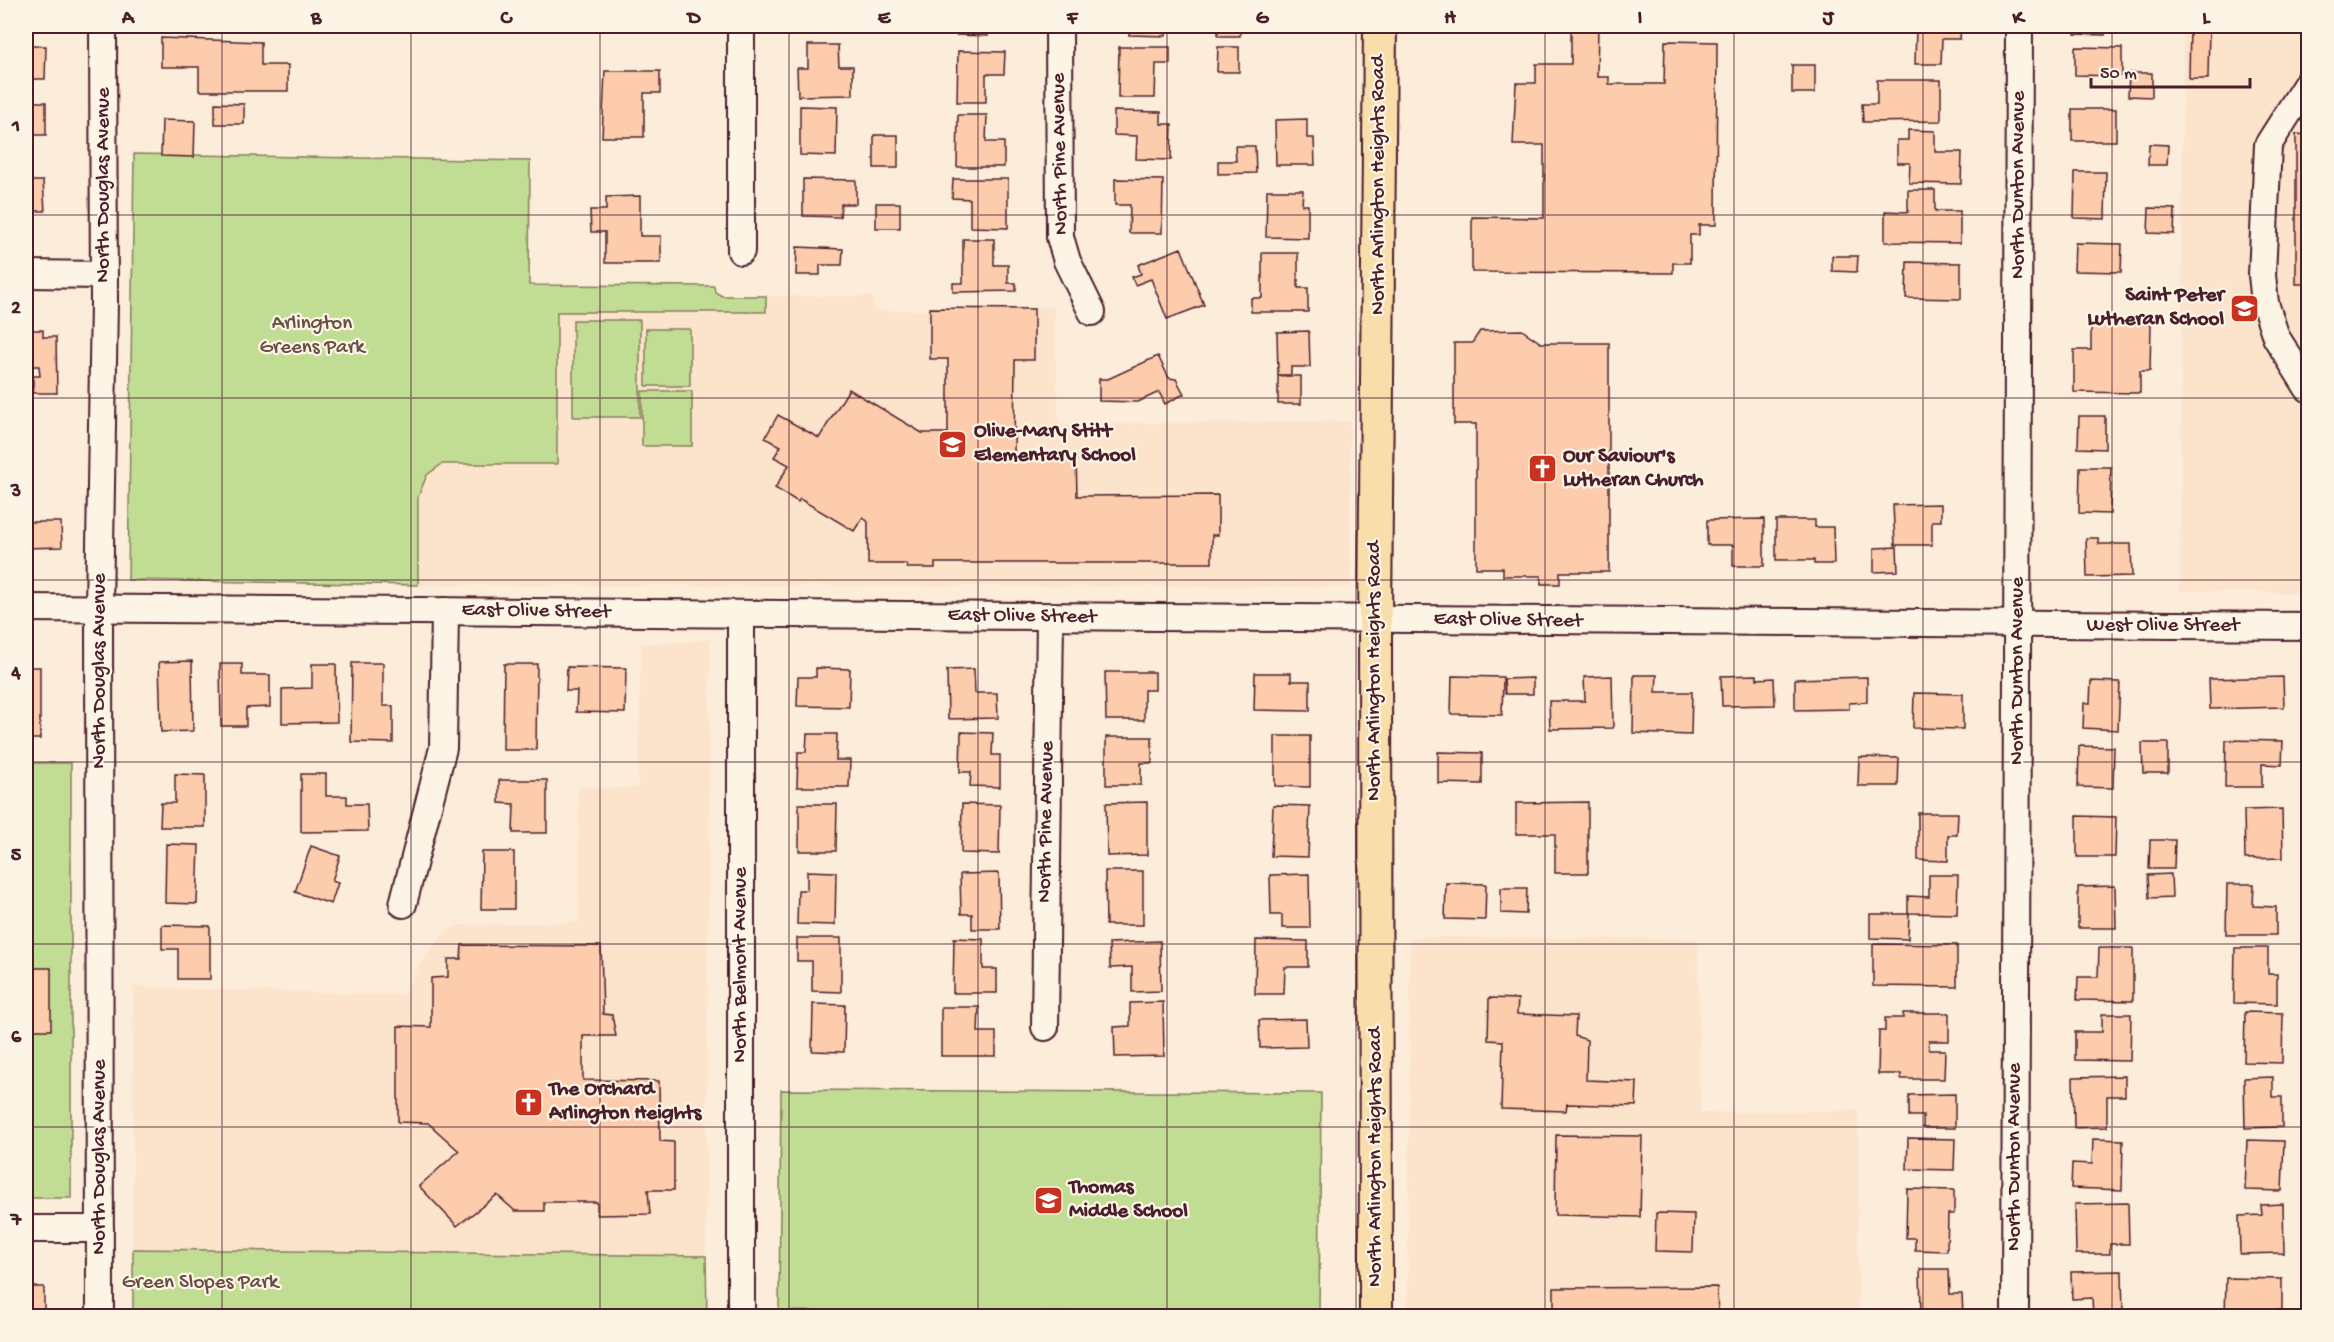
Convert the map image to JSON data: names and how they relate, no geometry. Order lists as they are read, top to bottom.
{
  "streets": {
    "main road": ["North Arlington Heights Road"],
    "street": [
      "North Pine Avenue",
      "North Douglas Avenue",
      "North Dunton Avenue",
      "East Olive Street",
      "West Olive Street",
      "North Belmont Avenue"
    ]
  },
  "crossings": [
    ["North Pine Avenue", "East Olive Street"],
    ["North Douglas Avenue", "East Olive Street"],
    ["North Arlington Heights Road", "East Olive Street"],
    ["North Dunton Avenue", "East Olive Street"],
    ["North Dunton Avenue", "West Olive Street"],
    ["East Olive Street", "West Olive Street"],
    ["East Olive Street", "North Belmont Avenue"]
  ],
  "parks": ["Arlington Greens Park", "Green Slopes Park"],
  "places": {
    "school or university": ["Saint Peter Lutheran School", "Olive-Mary Stitt Elementary School", "Thomas Middle School"],
    "church": ["Our Saviour's Lutheran Church", "The Orchard Arlington Heights"]
  },
  "scale_bar": "50 m",
  "grid": {
    "columns": [
      "A",
      "B",
      "C",
      "D",
      "E",
      "F",
      "G",
      "H",
      "I",
      "J",
      "K",
      "L"
    ],
    "rows": [
      "1",
      "2",
      "3",
      "4",
      "5",
      "6",
      "7"
    ]
  }
}
